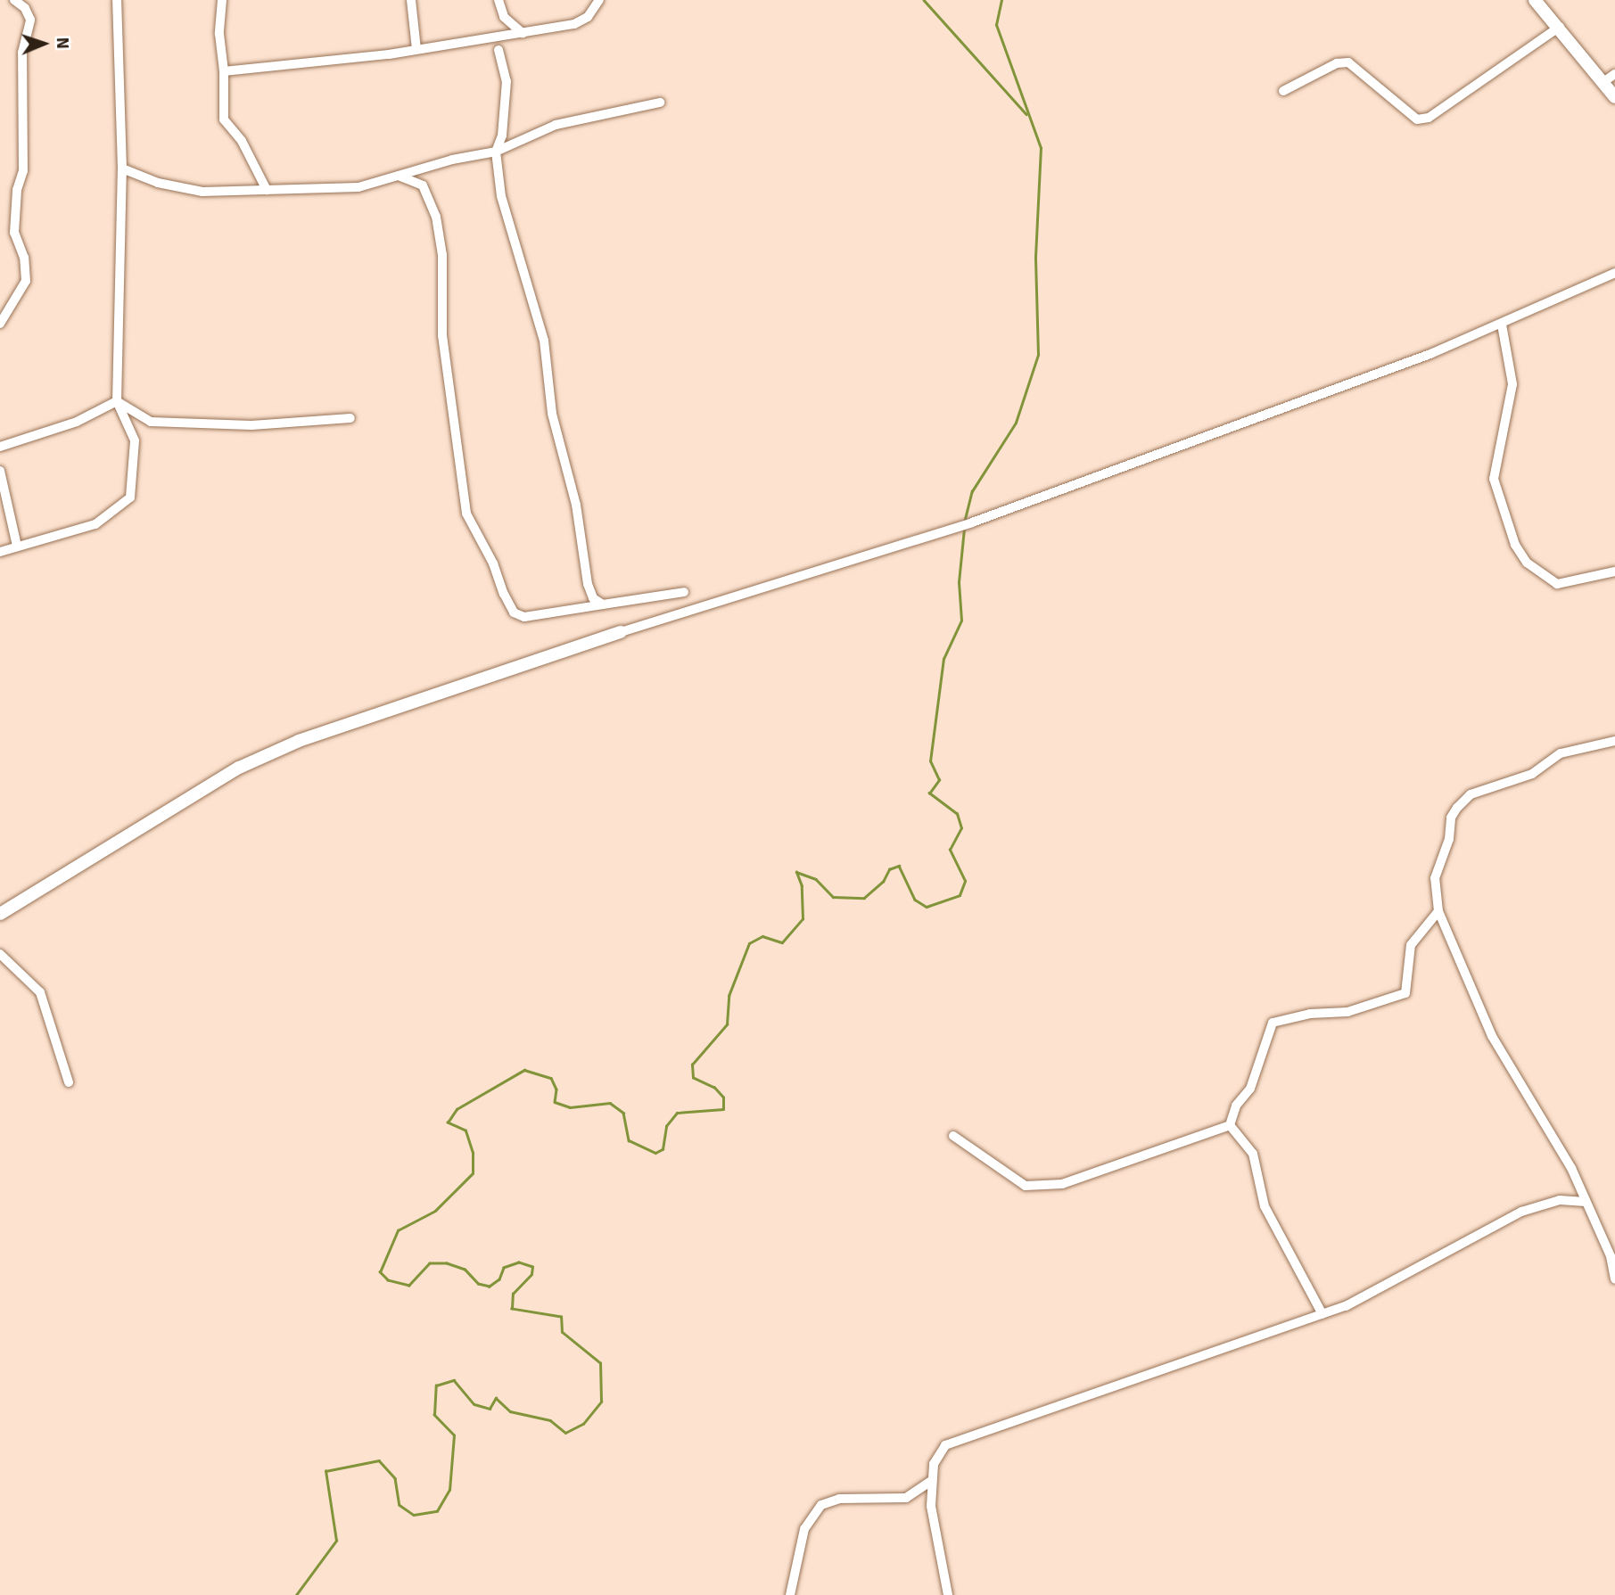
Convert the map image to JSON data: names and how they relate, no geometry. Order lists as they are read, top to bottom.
{
  "north": "right"
}
